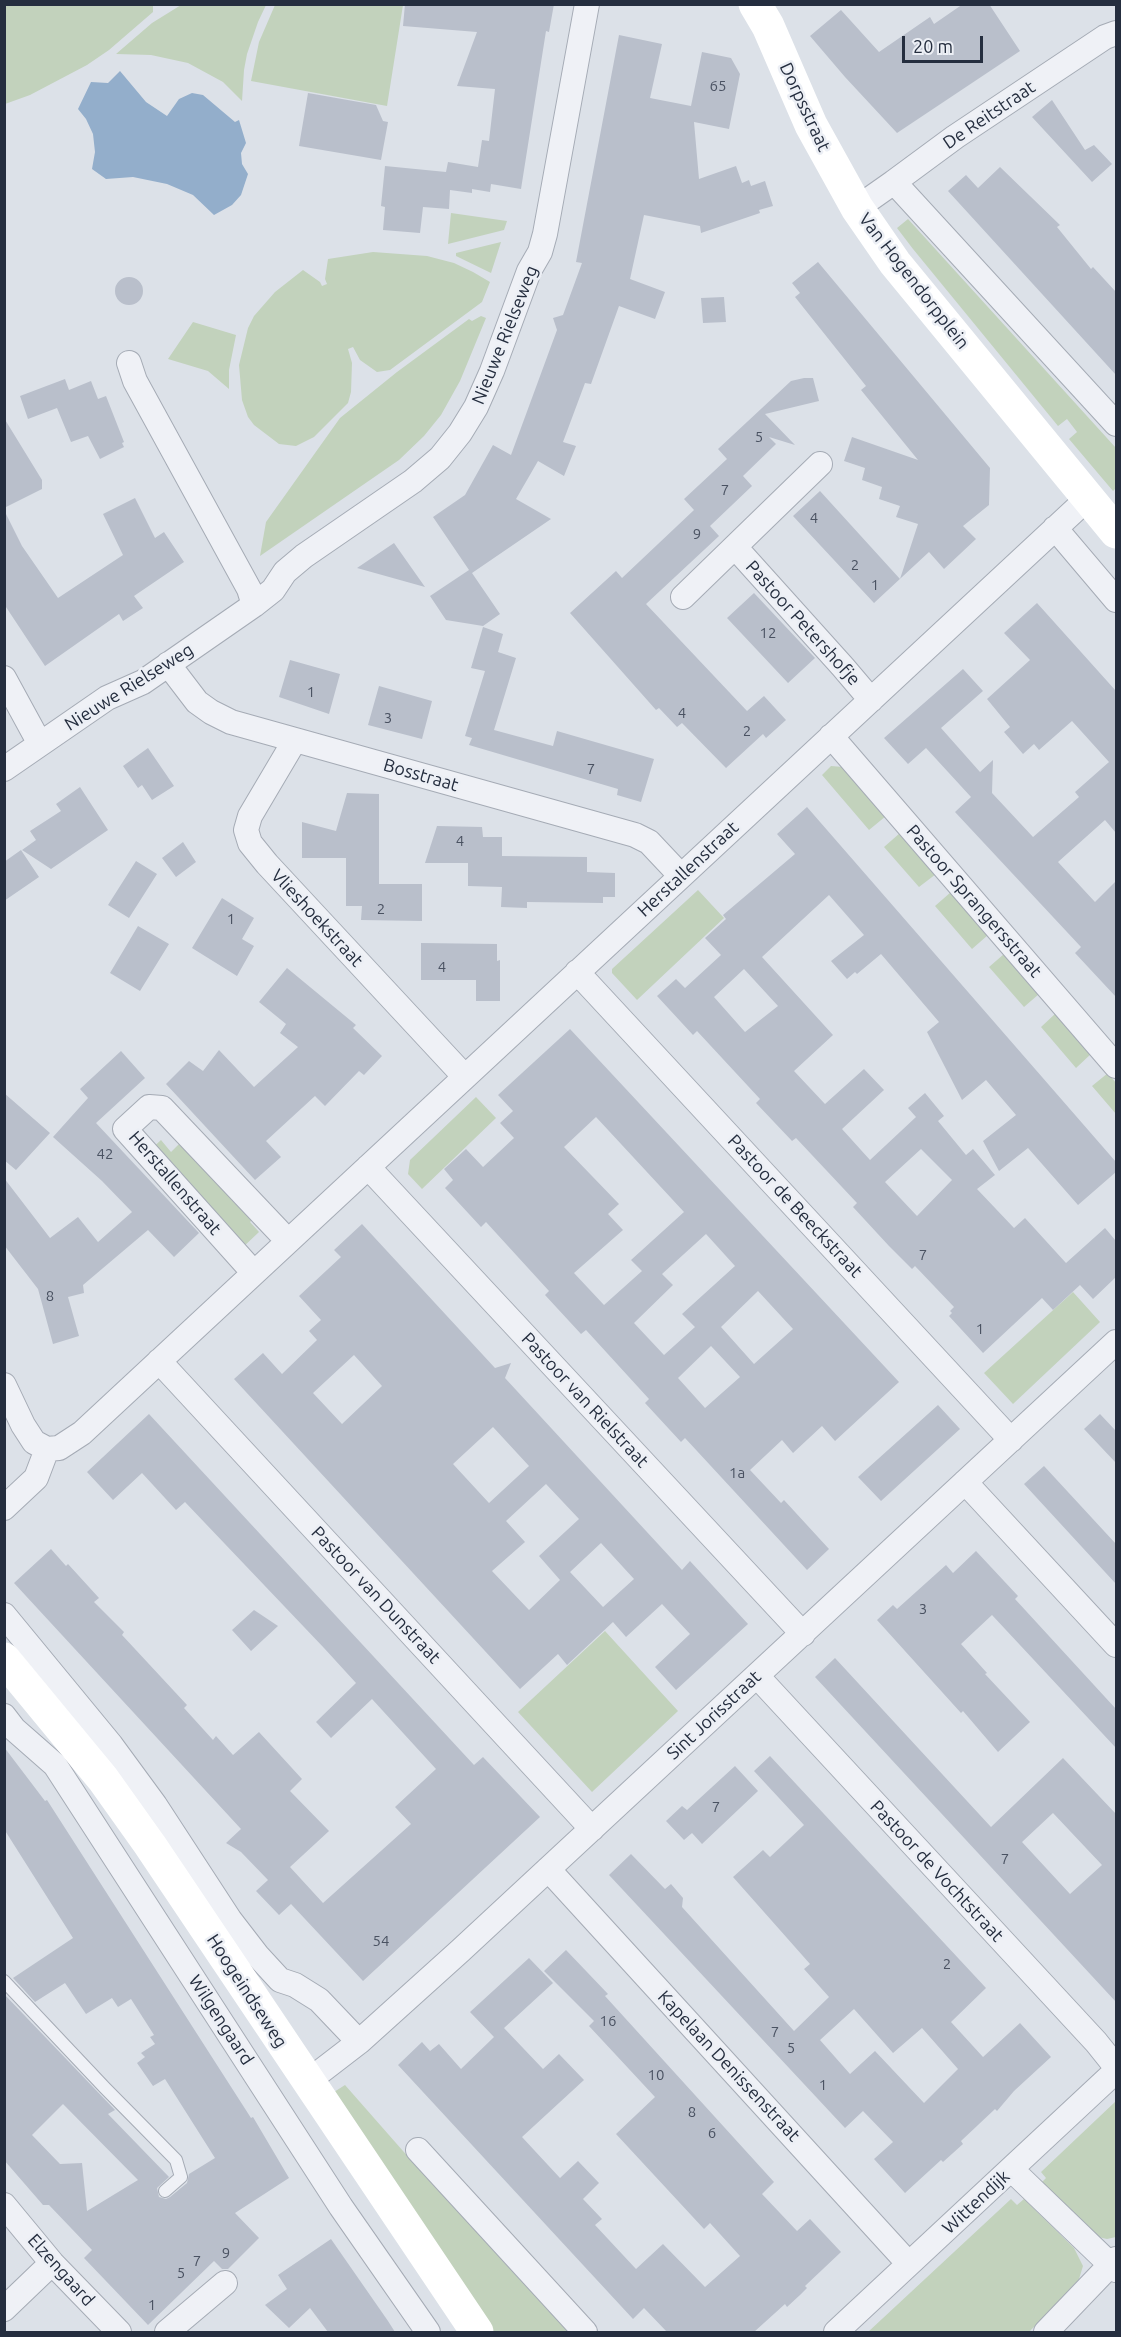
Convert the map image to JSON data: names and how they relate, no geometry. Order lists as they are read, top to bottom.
{
  "streets": {
    "street": [
      "Dorpsstraat",
      "De Reitstraat",
      "Van Hogendorpplein",
      "Nieuwe Rielseweg",
      "Pastoor Petershofje",
      "Bosstraat",
      "Herstallenstraat",
      "Pastoor Sprangersstraat",
      "Vlieshoekstraat",
      "Pastoor de Beeckstraat",
      "Pastoor van Rielstraat",
      "Pastoor van Dunstraat",
      "Sint Jorisstraat",
      "Pastoor de Vochtstraat",
      "Hoogeindseweg",
      "Wilgengaard",
      "Kapelaan Denissenstraat",
      "Wittendijk",
      "Elzengaard"
    ]
  },
  "crossings": [
    ["Dorpsstraat", "Van Hogendorpplein"],
    ["De Reitstraat", "Van Hogendorpplein"],
    ["Van Hogendorpplein", "Herstallenstraat"],
    ["Nieuwe Rielseweg", "Bosstraat"],
    ["Pastoor Petershofje", "Herstallenstraat"],
    ["Bosstraat", "Herstallenstraat"],
    ["Bosstraat", "Vlieshoekstraat"],
    ["Herstallenstraat", "Pastoor Sprangersstraat"],
    ["Herstallenstraat", "Vlieshoekstraat"],
    ["Herstallenstraat", "Pastoor de Beeckstraat"],
    ["Herstallenstraat", "Pastoor van Rielstraat"],
    ["Herstallenstraat", "Pastoor van Dunstraat"],
    ["Pastoor de Beeckstraat", "Sint Jorisstraat"],
    ["Pastoor van Rielstraat", "Sint Jorisstraat"],
    ["Pastoor van Dunstraat", "Sint Jorisstraat"],
    ["Sint Jorisstraat", "Pastoor de Vochtstraat"],
    ["Sint Jorisstraat", "Hoogeindseweg"],
    ["Sint Jorisstraat", "Kapelaan Denissenstraat"],
    ["Pastoor de Vochtstraat", "Wittendijk"],
    ["Kapelaan Denissenstraat", "Wittendijk"]
  ],
  "house_numbers": [
    "65",
    "5",
    "7",
    "4",
    "9",
    "2",
    "1",
    "12",
    "1",
    "4",
    "3",
    "2",
    "7",
    "4",
    "2",
    "1",
    "4",
    "42",
    "7",
    "8",
    "1",
    "1a",
    "3",
    "7",
    "7",
    "54",
    "2",
    "16",
    "7",
    "5",
    "10",
    "1",
    "8",
    "6",
    "9",
    "7",
    "5",
    "1"
  ],
  "scale_bar": "20 m"
}
